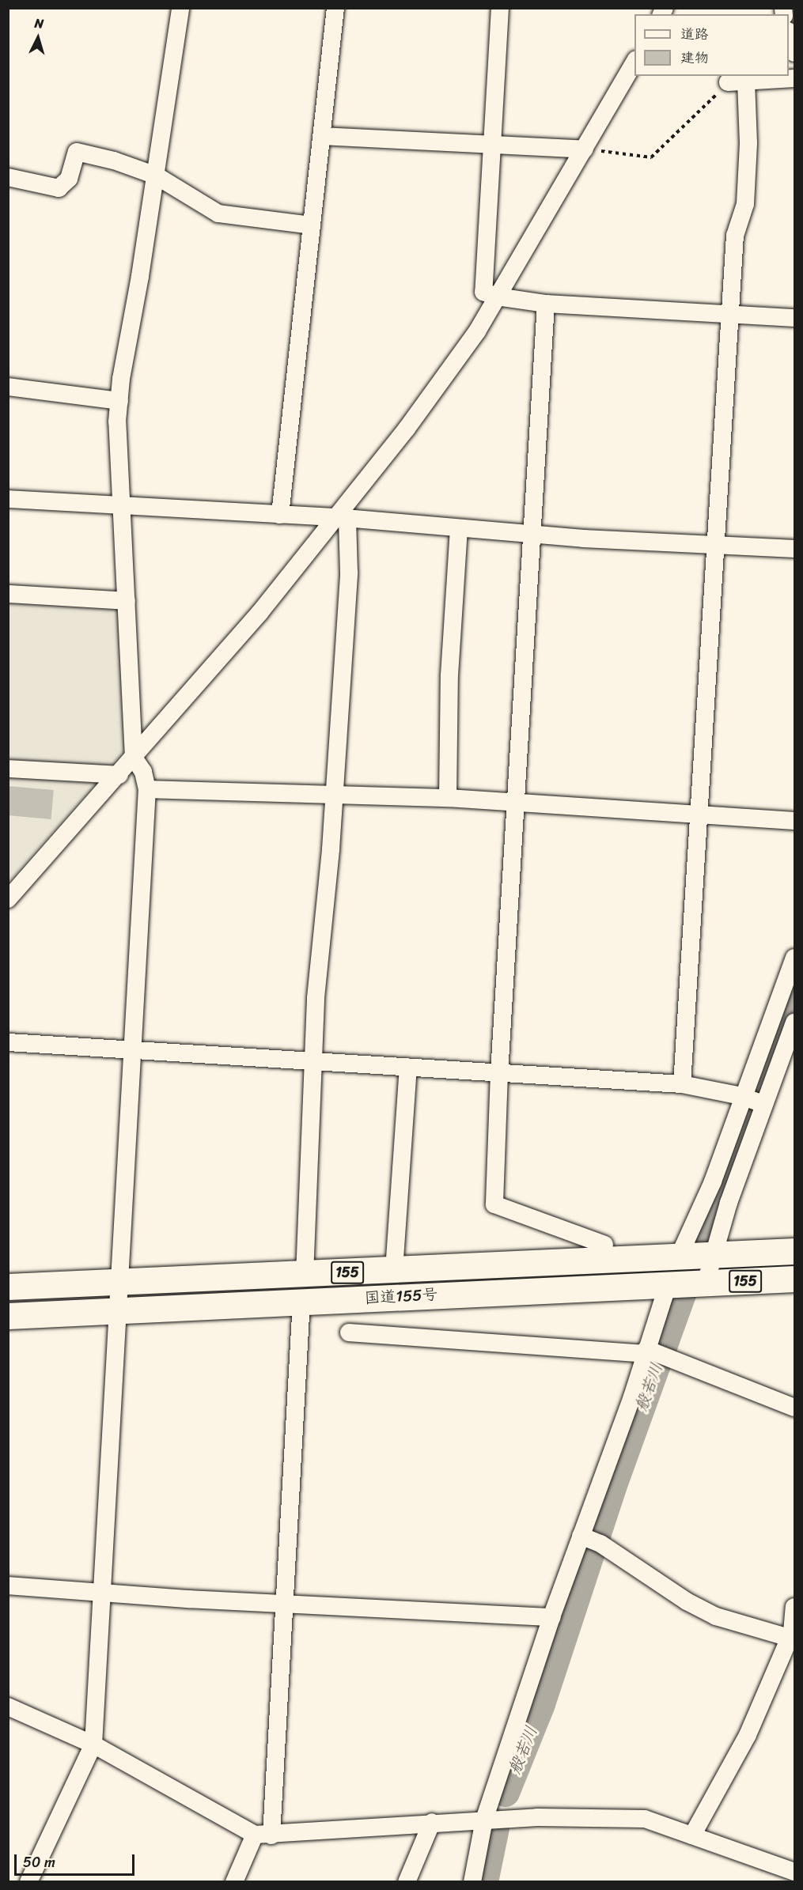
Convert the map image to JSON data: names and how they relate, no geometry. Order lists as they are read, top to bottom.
{
  "streets": {
    "highway": ["155", "国道155号"]
  },
  "water": ["般若川"],
  "legend": ["道路", "建物"],
  "scale_bar": "50 m",
  "north": "top"
}
